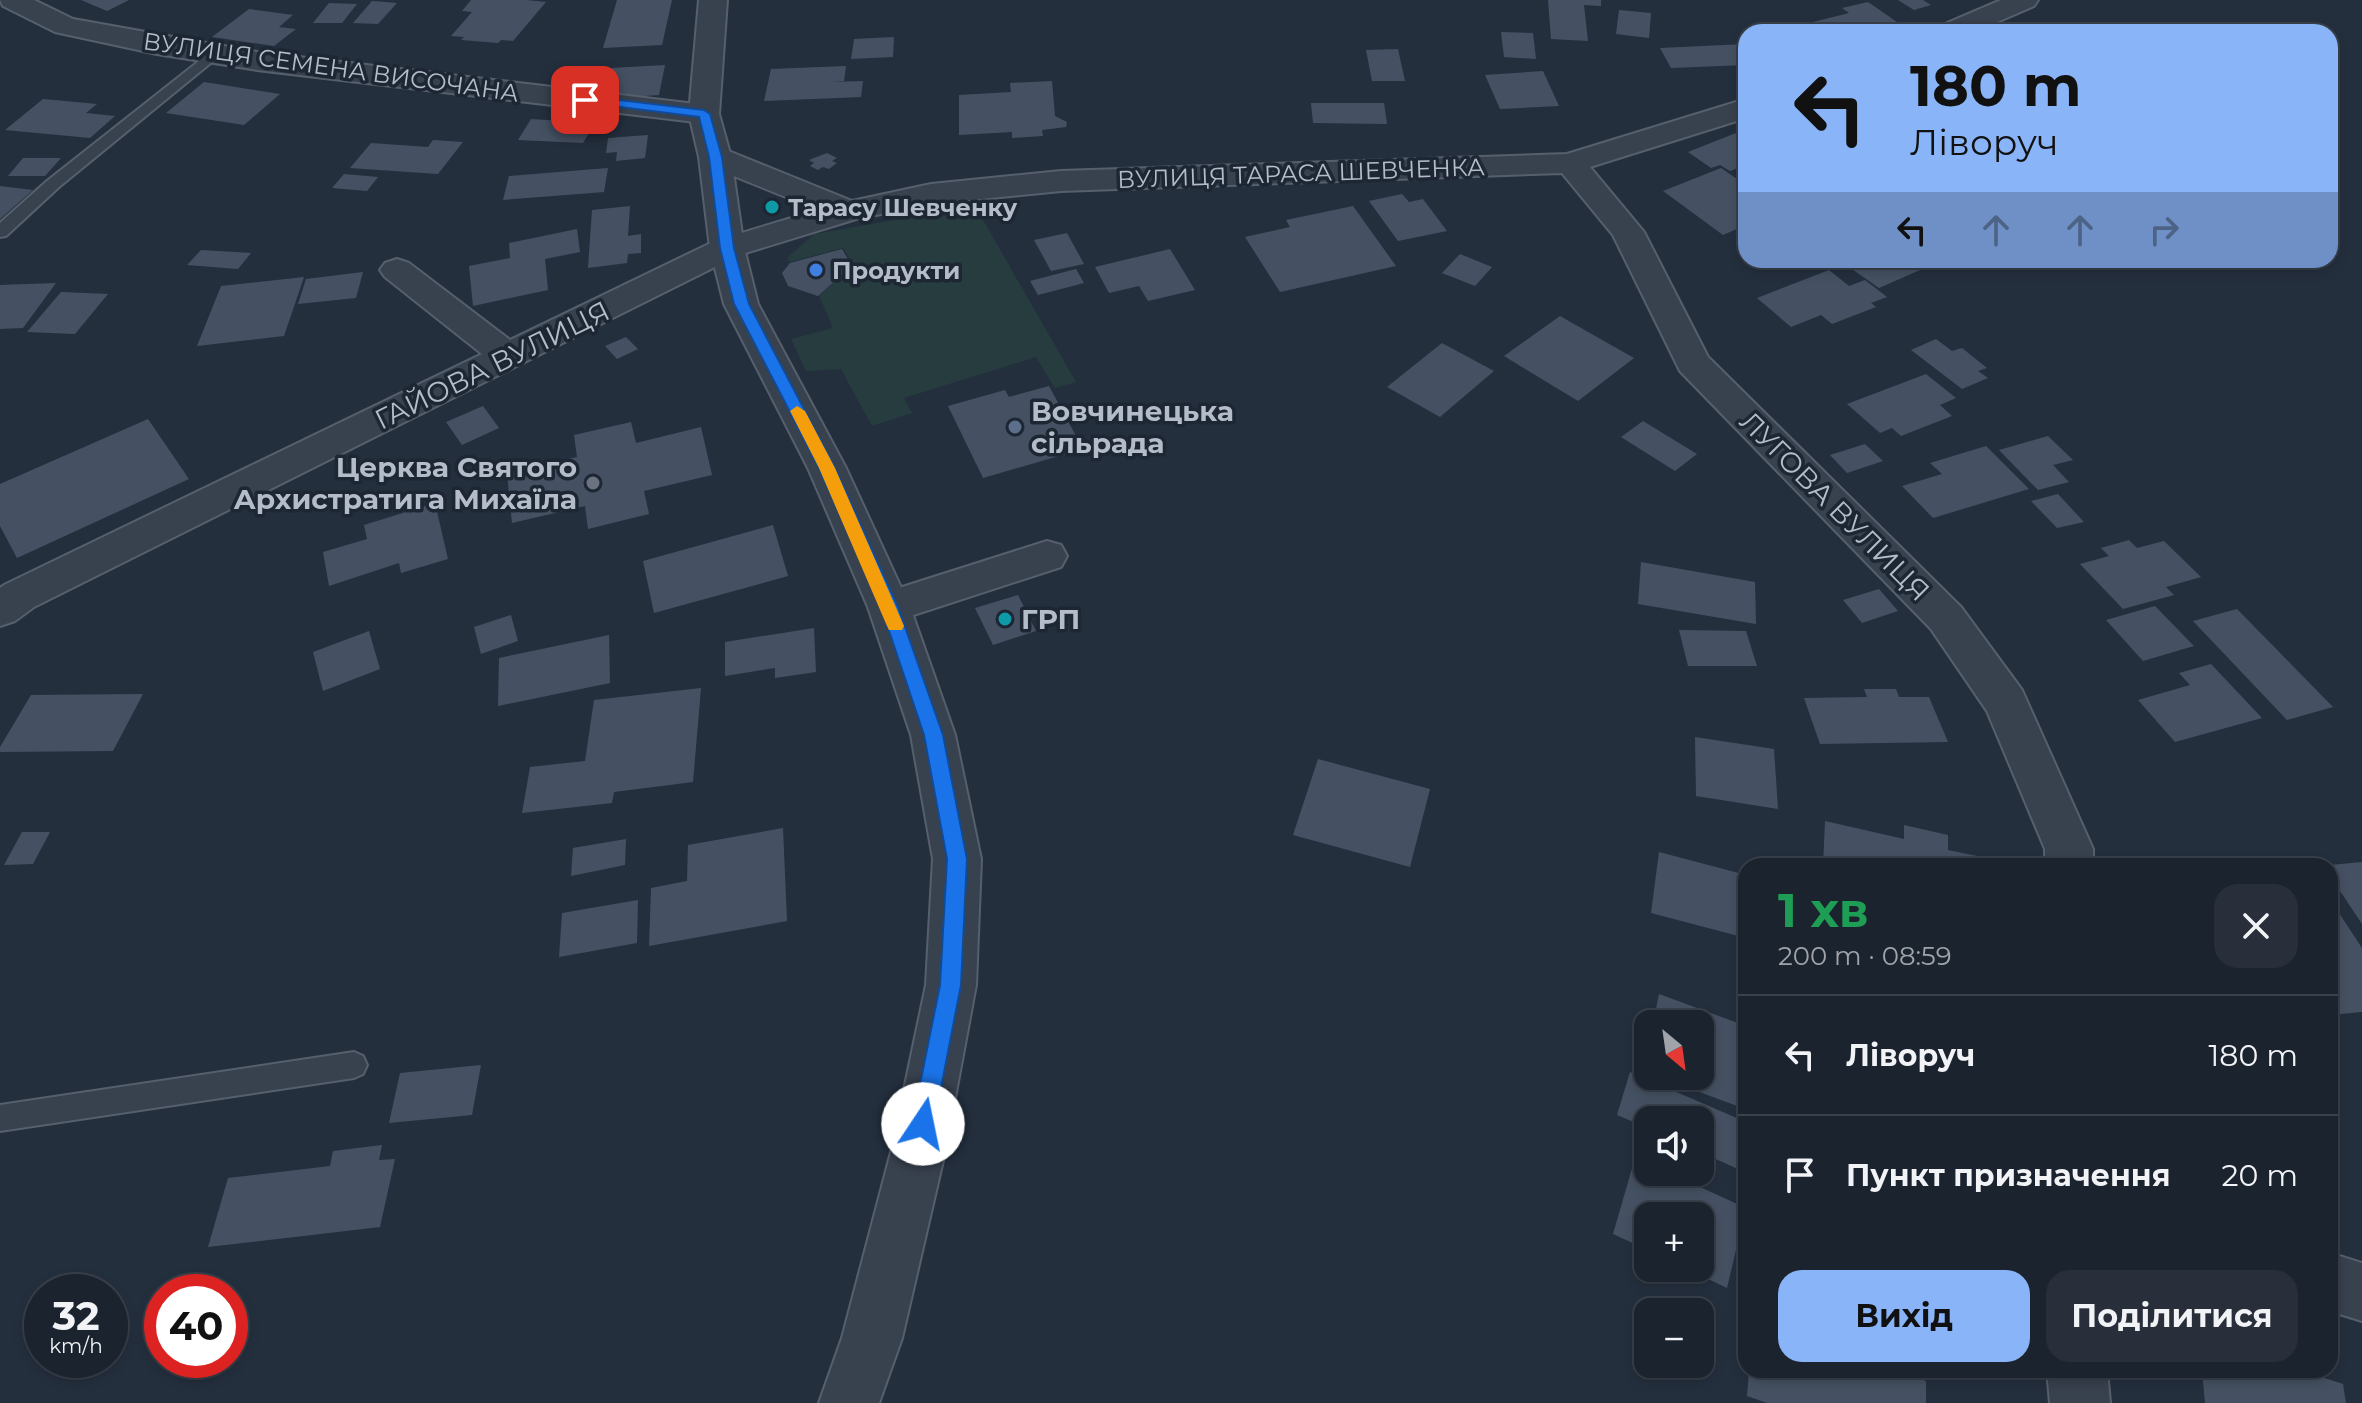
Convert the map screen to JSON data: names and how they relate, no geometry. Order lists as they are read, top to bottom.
{
  "streets": {
    "street": [
      "ВУЛИЦЯ СЕМЕНА ВИСОЧАНА",
      "ВУЛИЦЯ ТАРАСА ШЕВЧЕНКА",
      "ГАЙОВА ВУЛИЦЯ",
      "ЛУГОВА ВУЛИЦЯ"
    ]
  },
  "crossings": [
    ["ВУЛИЦЯ ТАРАСА ШЕВЧЕНКА", "ГАЙОВА ВУЛИЦЯ"],
    ["ВУЛИЦЯ ТАРАСА ШЕВЧЕНКА", "ЛУГОВА ВУЛИЦЯ"]
  ],
  "places": [
    "Тарасу Шевченку",
    "Продукти",
    "Вовчинецька сільрада",
    "Церква Святого Архистратига Михаїла",
    "ГРП"
  ],
  "north": "bottom right",
  "page": {
    "turn": ["180 m", "Ліворуч"],
    "heading": ["1 хв", "200 m · 08:59"],
    "list": [
      {
        "name": "Ліворуч",
        "value": "180 m"
      },
      {
        "name": "Пункт призначення",
        "value": "20 m"
      }
    ],
    "map_buttons": ["+", "−"],
    "buttons": ["Вихід", "Поділитися"],
    "speed": "32 km/h",
    "limit": "40"
  }
}
